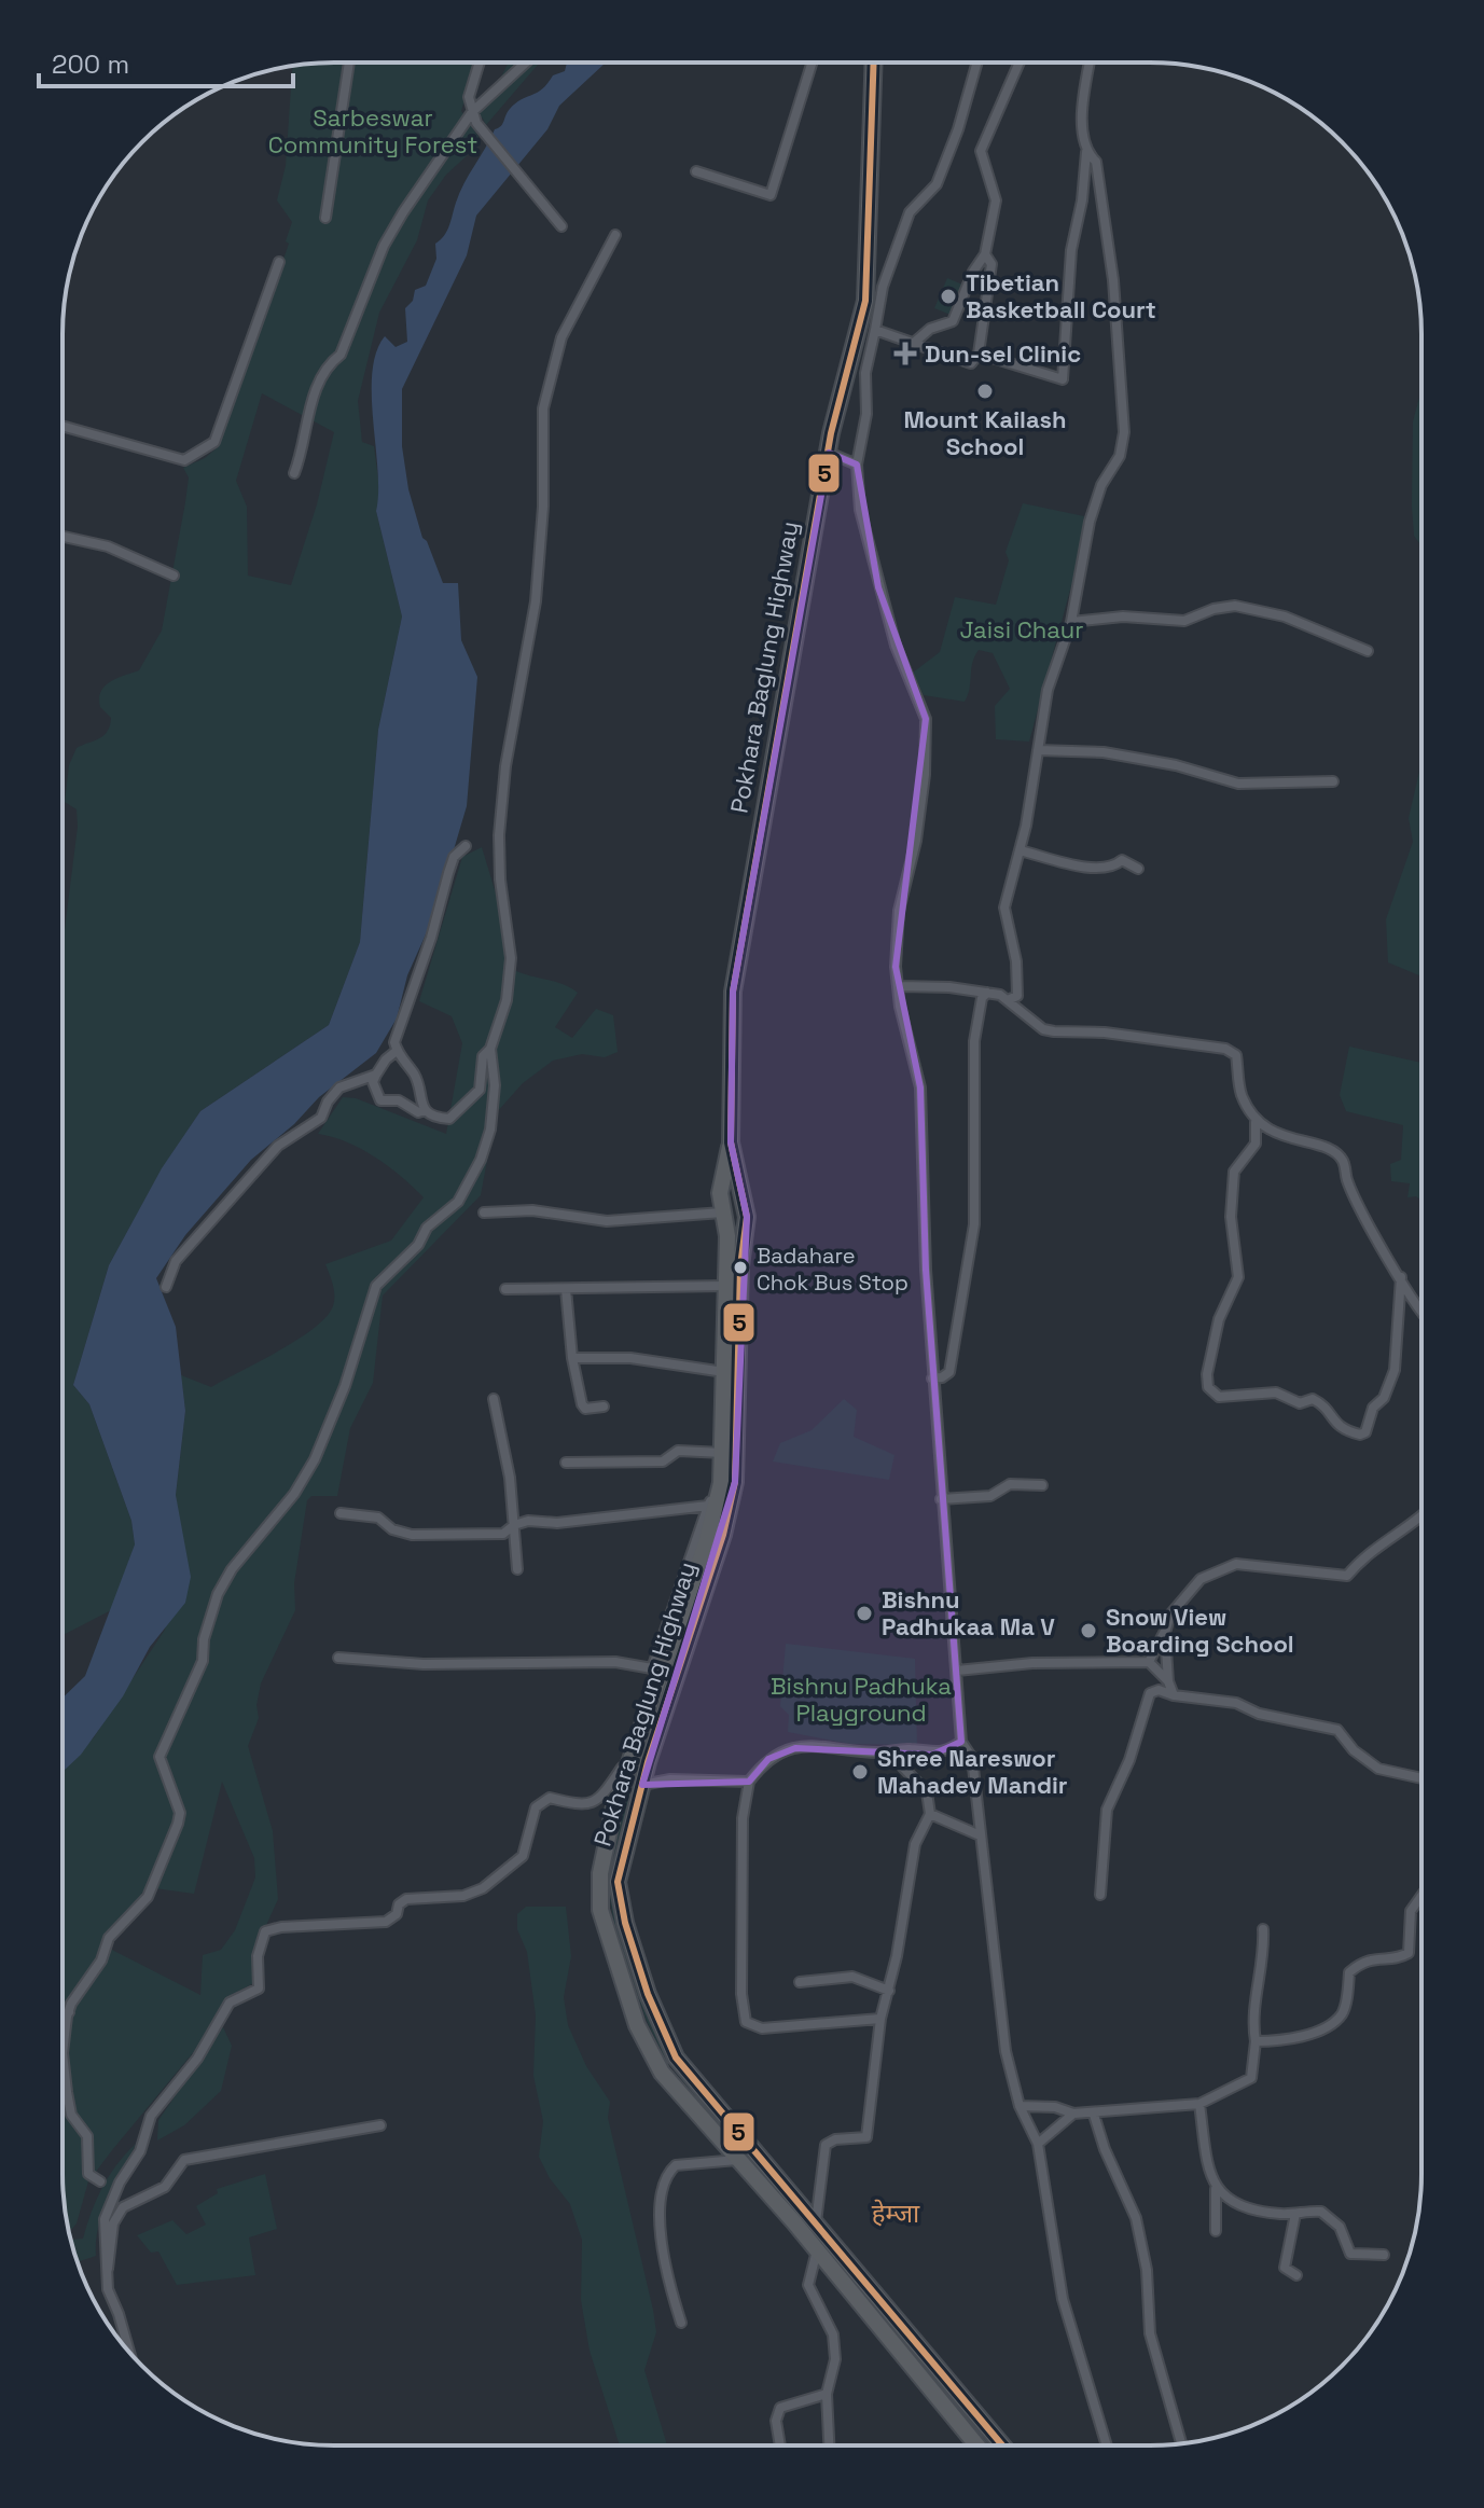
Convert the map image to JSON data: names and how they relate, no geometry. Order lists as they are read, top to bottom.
{
  "streets": {
    "highway": ["Pokhara Baglung Highway"]
  },
  "districts": ["हेम्जा"],
  "parks": ["Sarbeswar Community Forest", "Jaisi Chaur", "Bishnu Padhuka Playground"],
  "places": {
    "other": [
      "Tibetian Basketball Court",
      "Mount Kailash School",
      "Badahare Chok Bus Stop",
      "Bishnu Padhukaa Ma V",
      "Snow View Boarding School",
      "Shree Nareswor Mahadev Mandir"
    ],
    "health": ["Dun-sel Clinic"]
  },
  "lines": ["transit line 5"],
  "scale_bar": "200 m"
}
